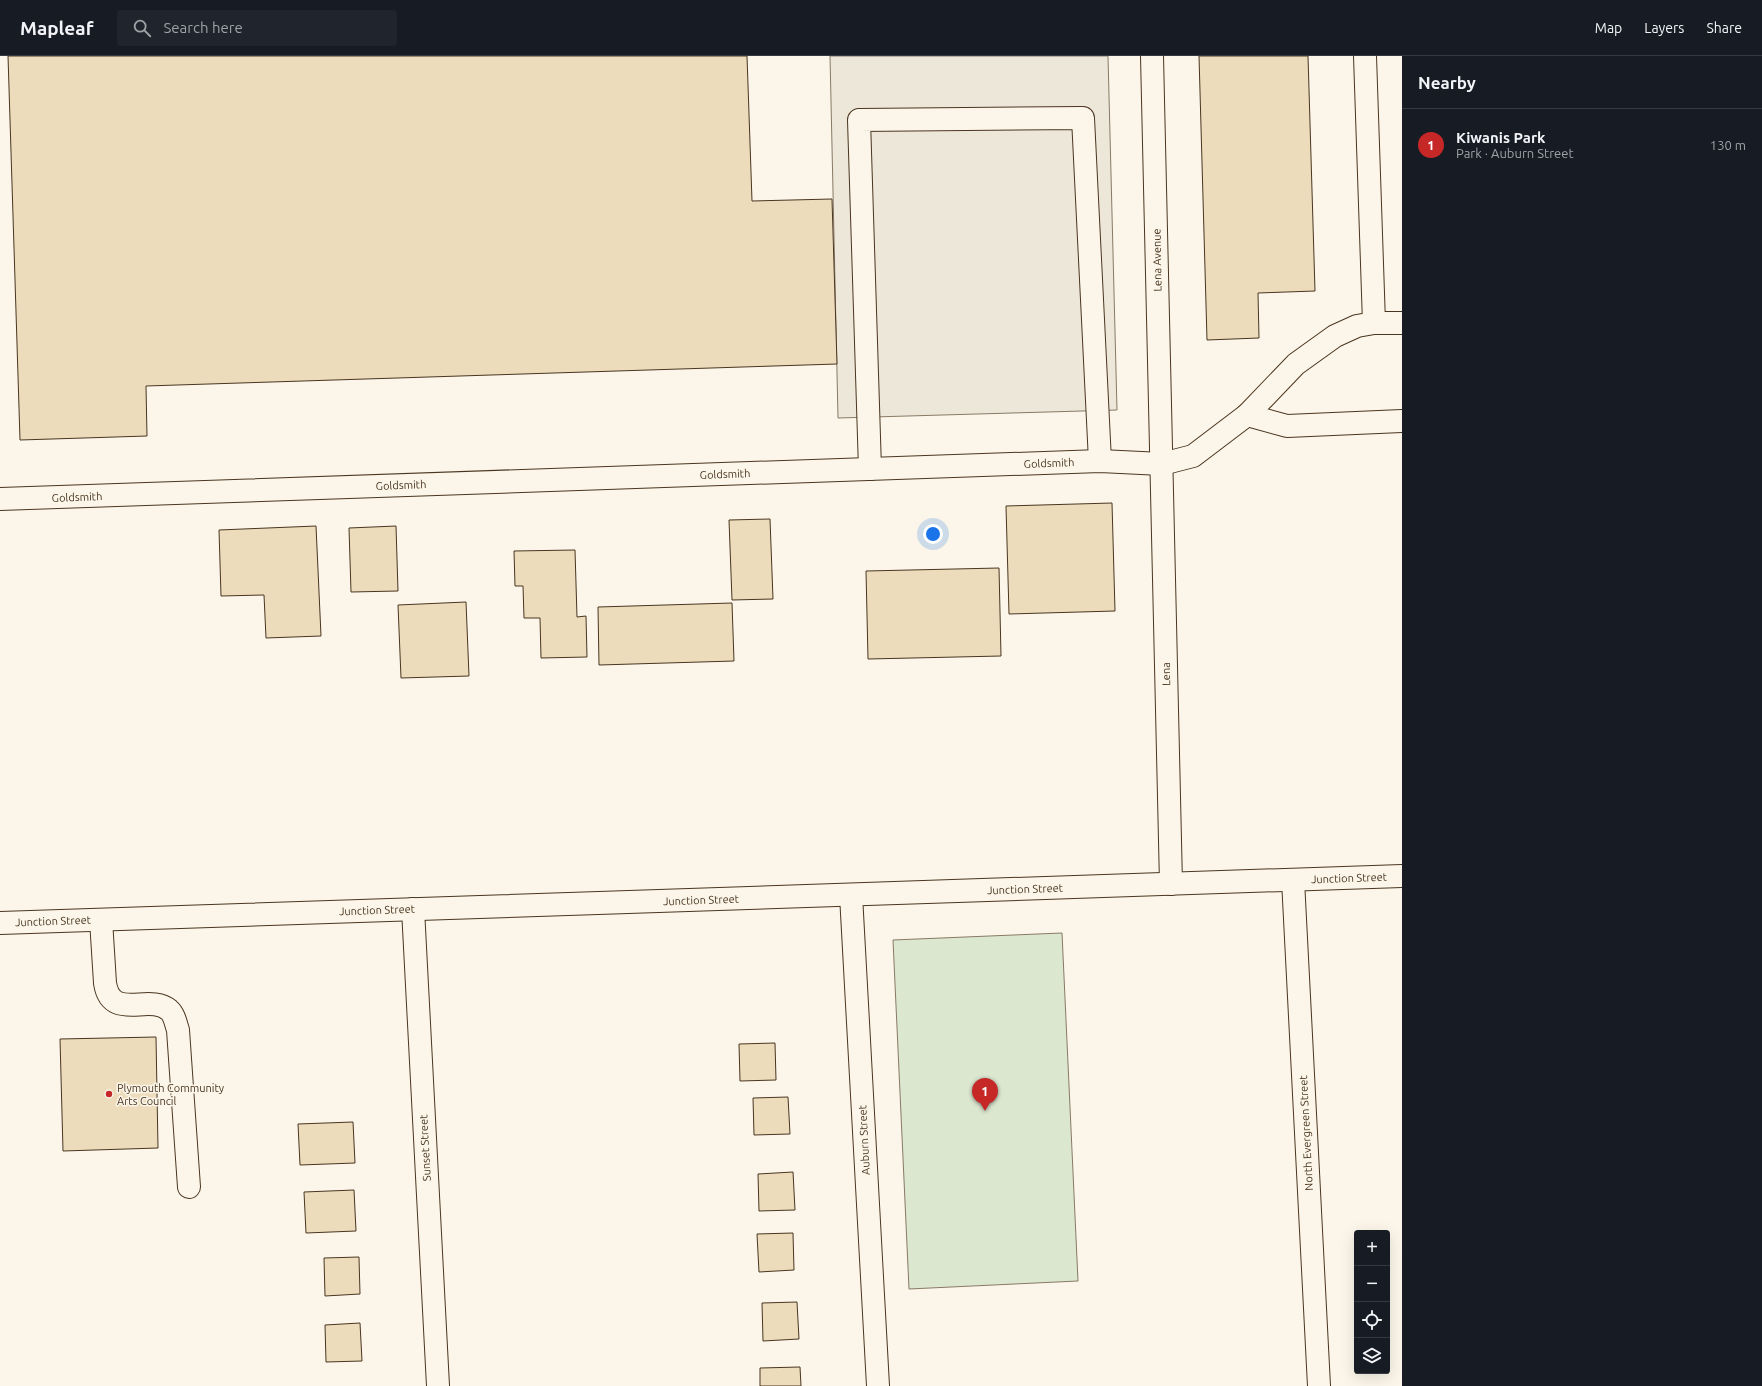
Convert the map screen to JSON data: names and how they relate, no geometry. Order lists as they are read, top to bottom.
{
  "streets": {
    "street": [
      "Lena Avenue",
      "Goldsmith",
      "Lena",
      "Junction Street",
      "North Evergreen Street",
      "Auburn Street",
      "Sunset Street"
    ]
  },
  "crossings": [
    ["Lena Avenue", "Goldsmith"],
    ["Lena Avenue", "Lena"],
    ["Goldsmith", "Lena"],
    ["Lena", "Junction Street"],
    ["Junction Street", "North Evergreen Street"],
    ["Junction Street", "Auburn Street"],
    ["Junction Street", "Sunset Street"]
  ],
  "places": ["Plymouth Community Arts Council"],
  "page": {
    "header": "Mapleaf",
    "search": "Search here",
    "nav": ["Map", "Layers", "Share"],
    "heading": "Nearby",
    "list": [
      {
        "mark": "1",
        "name": "Kiwanis Park",
        "note": "Park · Auburn Street",
        "value": "130 m"
      }
    ],
    "pins": "1",
    "map_buttons": ["+", "−"]
  }
}
